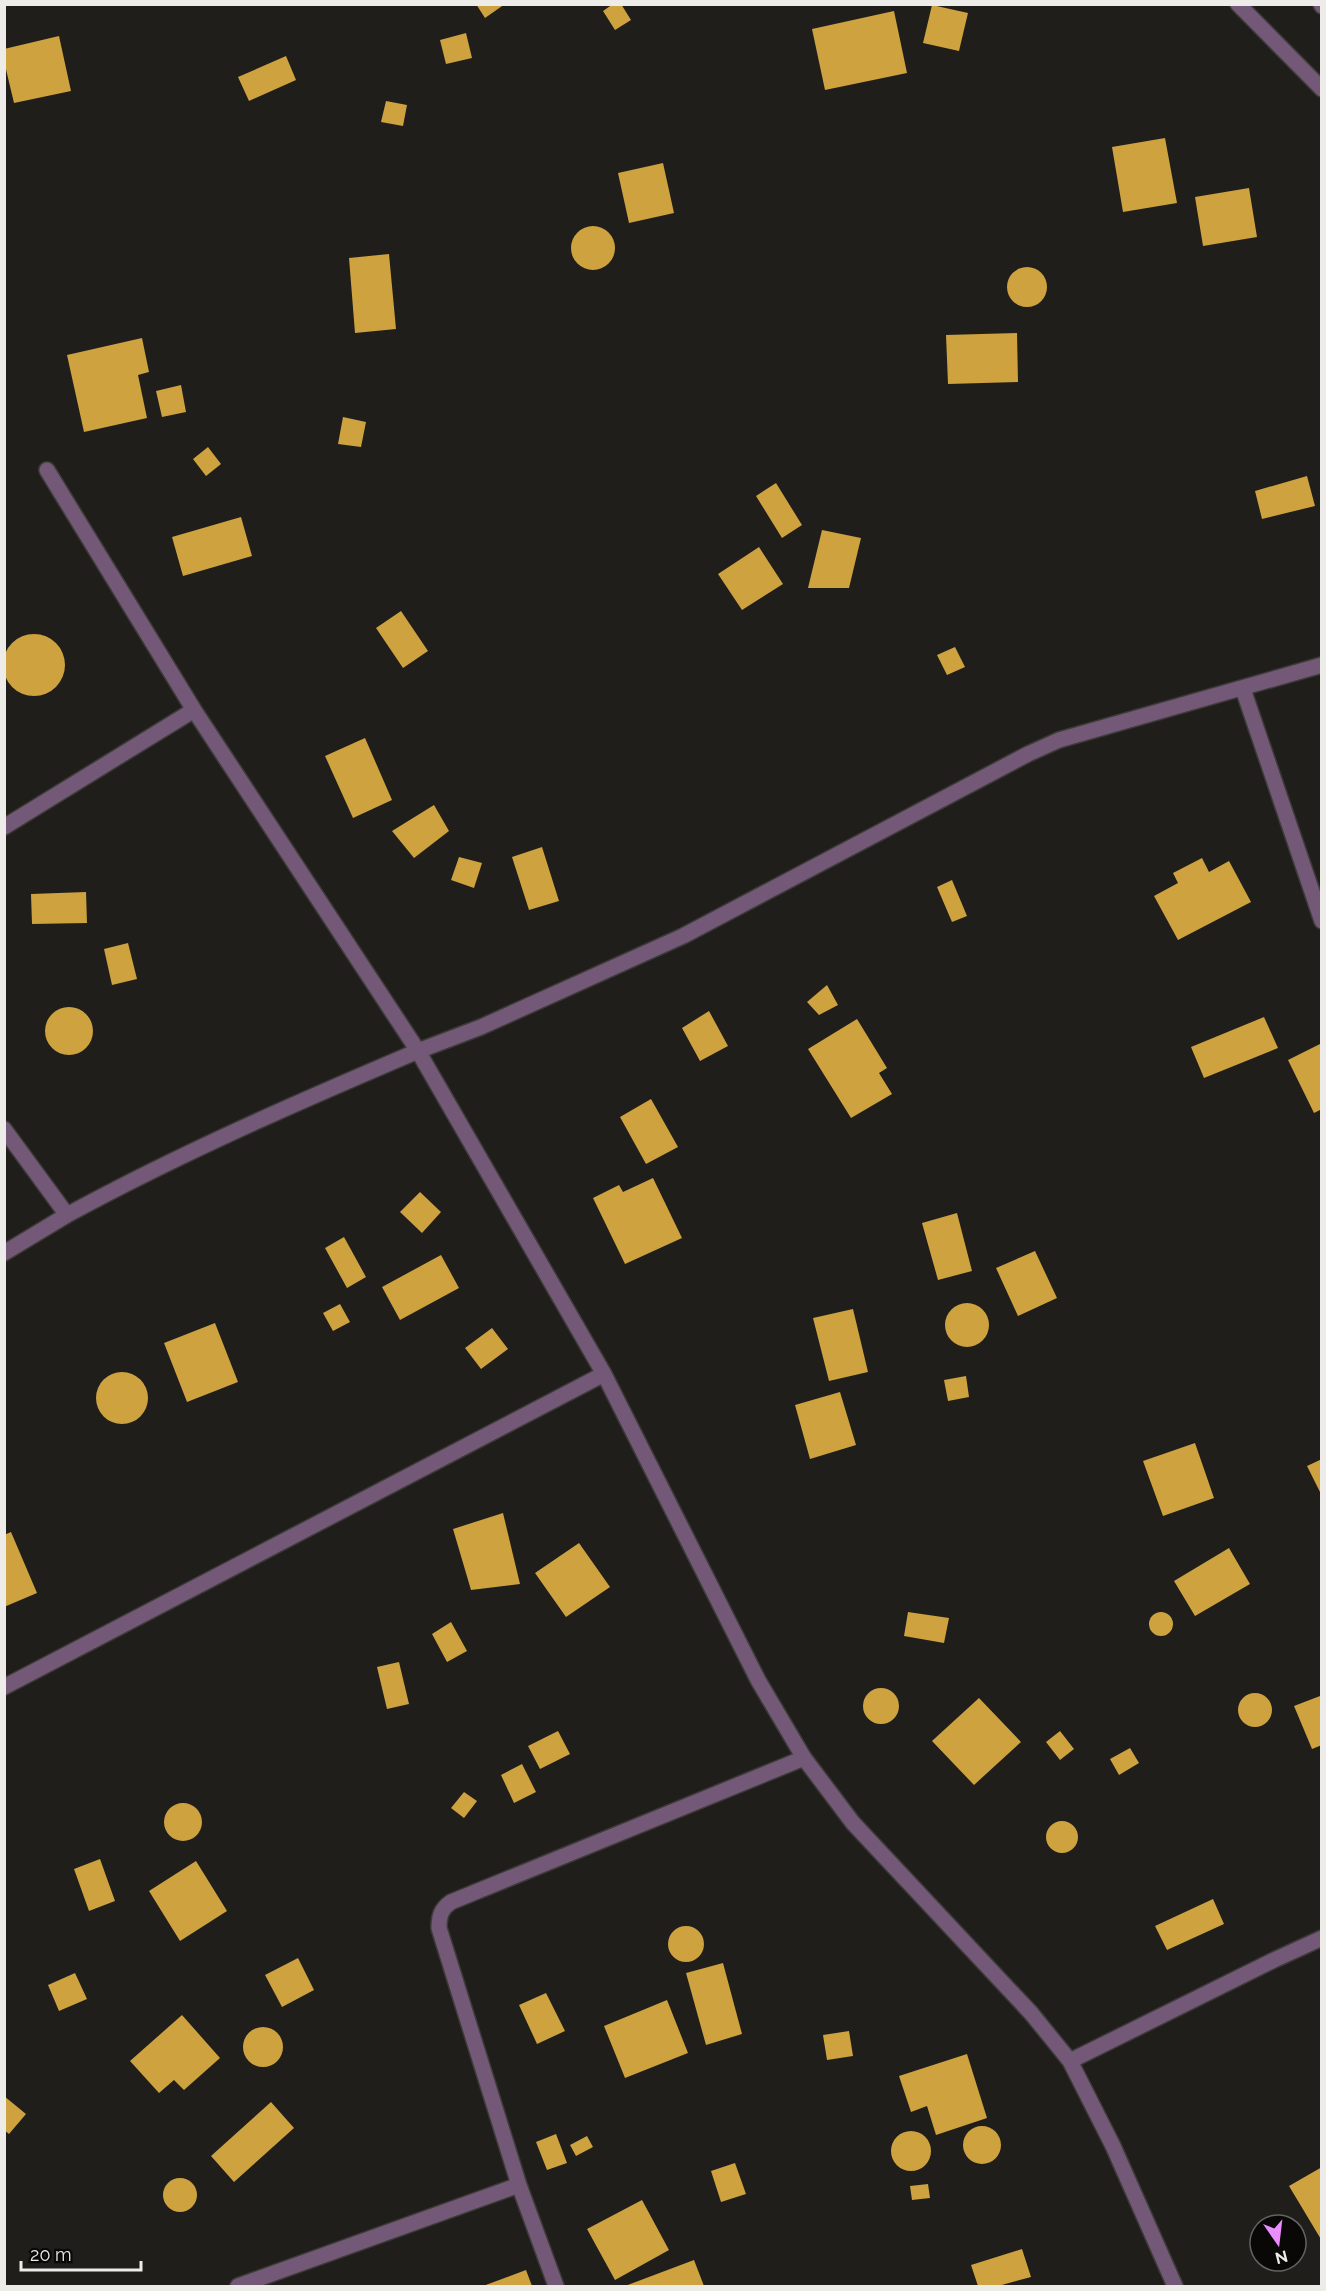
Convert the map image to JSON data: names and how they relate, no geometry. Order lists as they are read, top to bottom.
{
  "scale_bar": "20 m",
  "north": "bottom"
}
